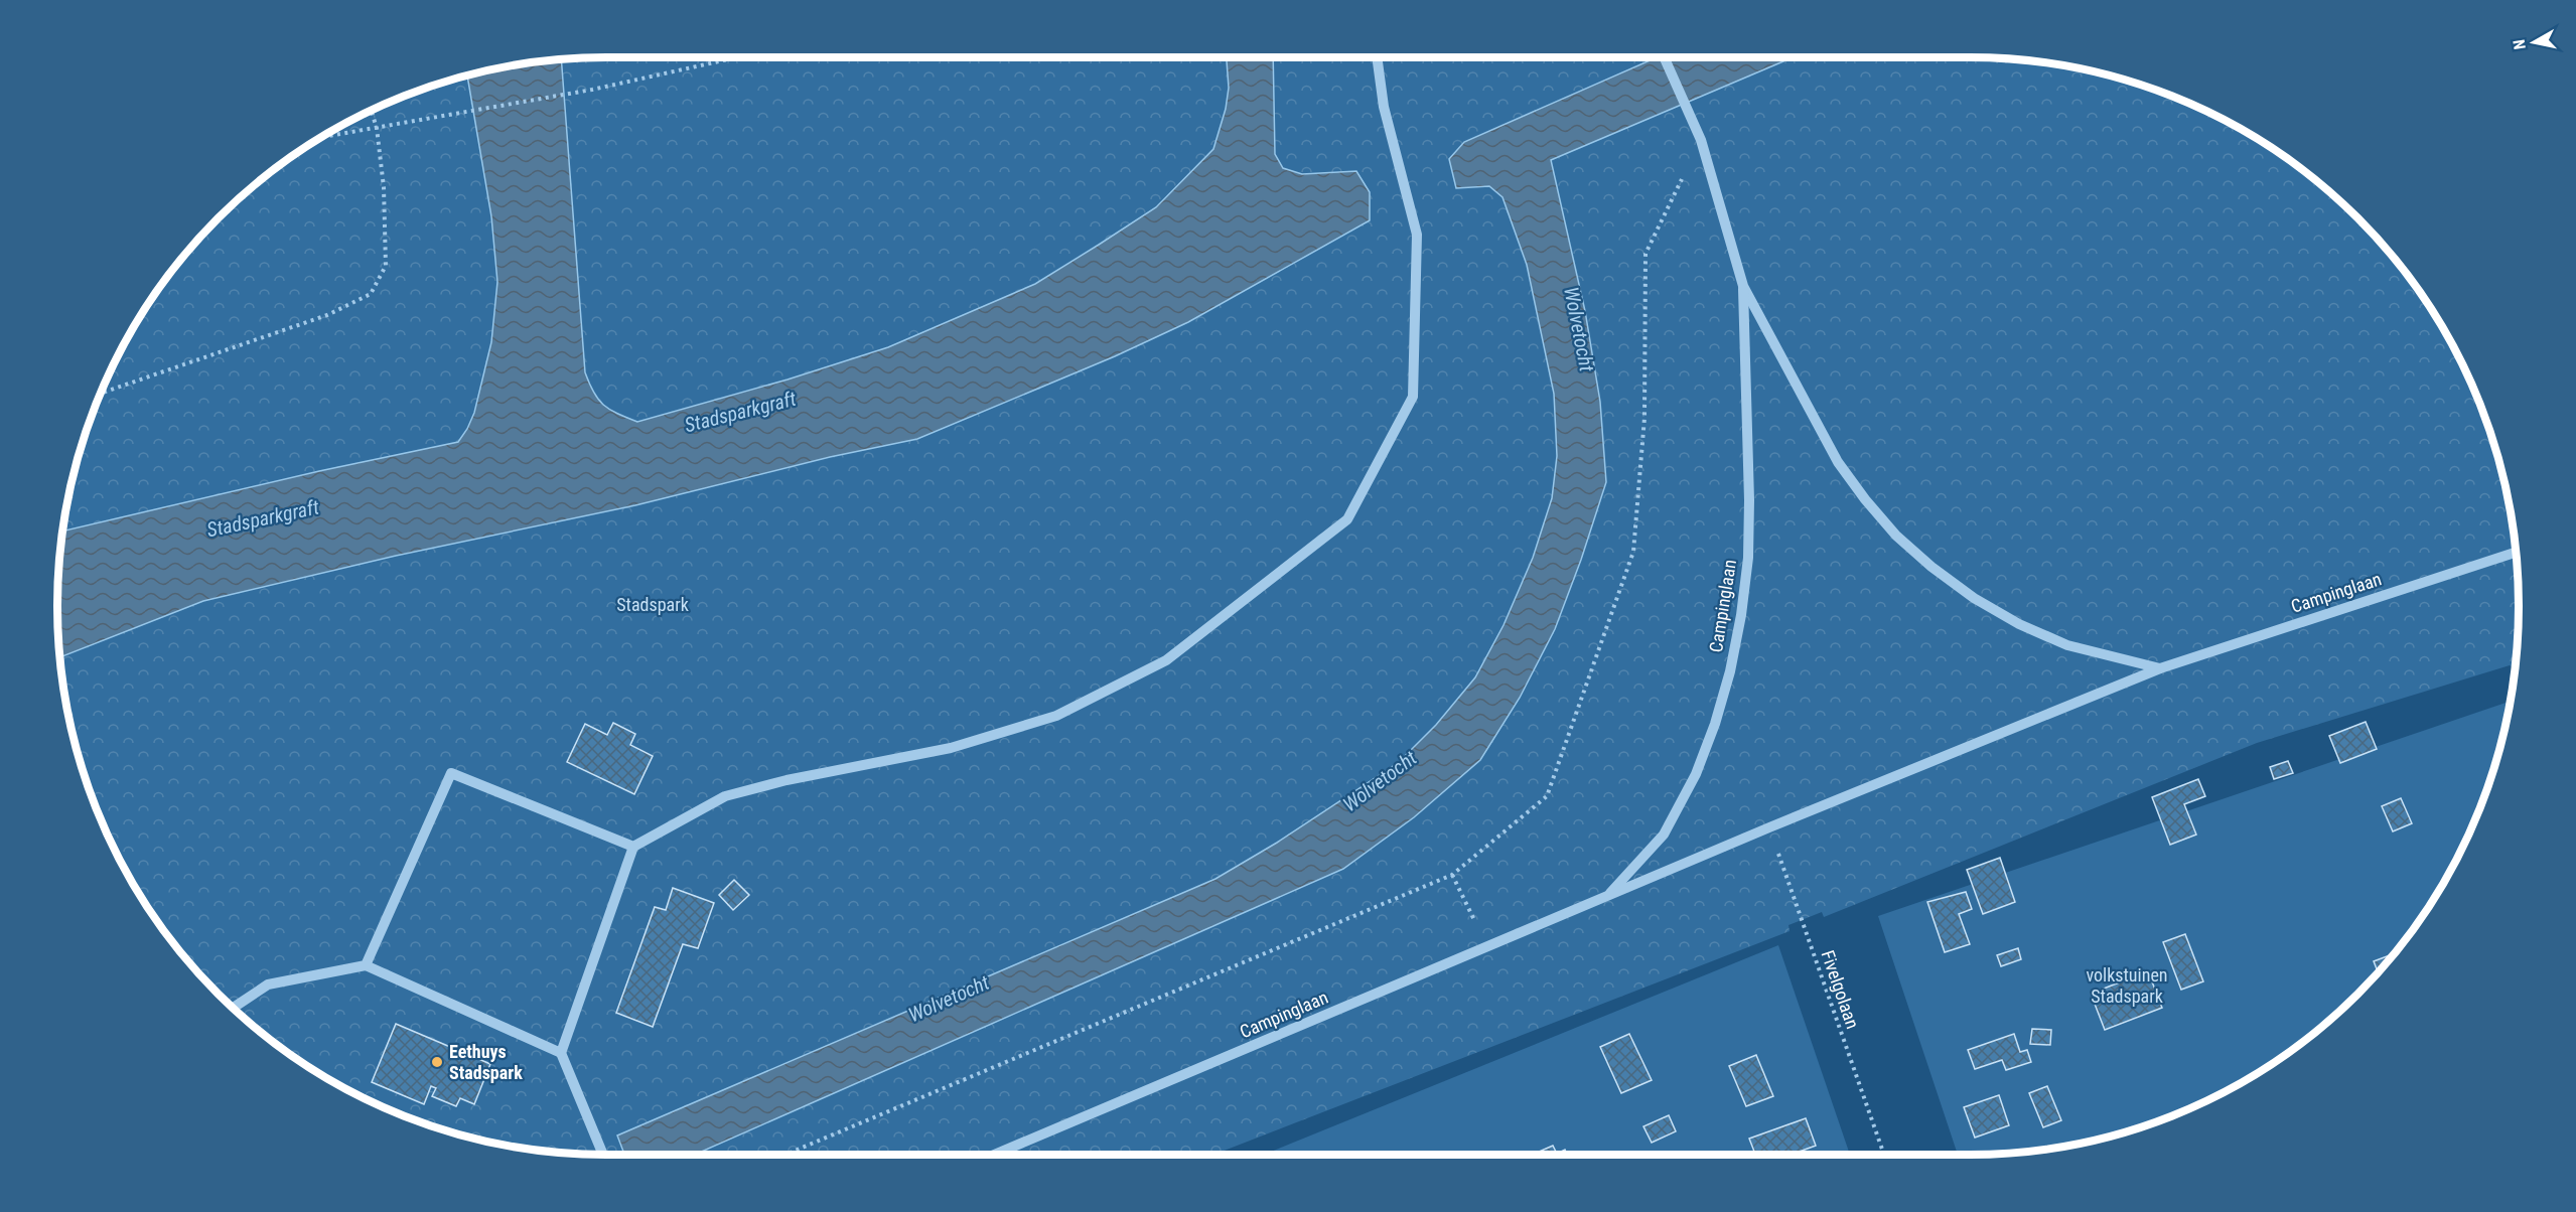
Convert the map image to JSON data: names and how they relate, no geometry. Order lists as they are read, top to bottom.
{
  "streets": {
    "street": ["Campinglaan"],
    "path": ["Fivelgolaan"]
  },
  "crossings": [
    ["Campinglaan", "Fivelgolaan"]
  ],
  "water": ["Wolvetocht", "Stadsparkgraft"],
  "parks": ["Stadspark", "volkstuinen Stadspark"],
  "places": ["Eethuys Stadspark"],
  "north": "left"
}
